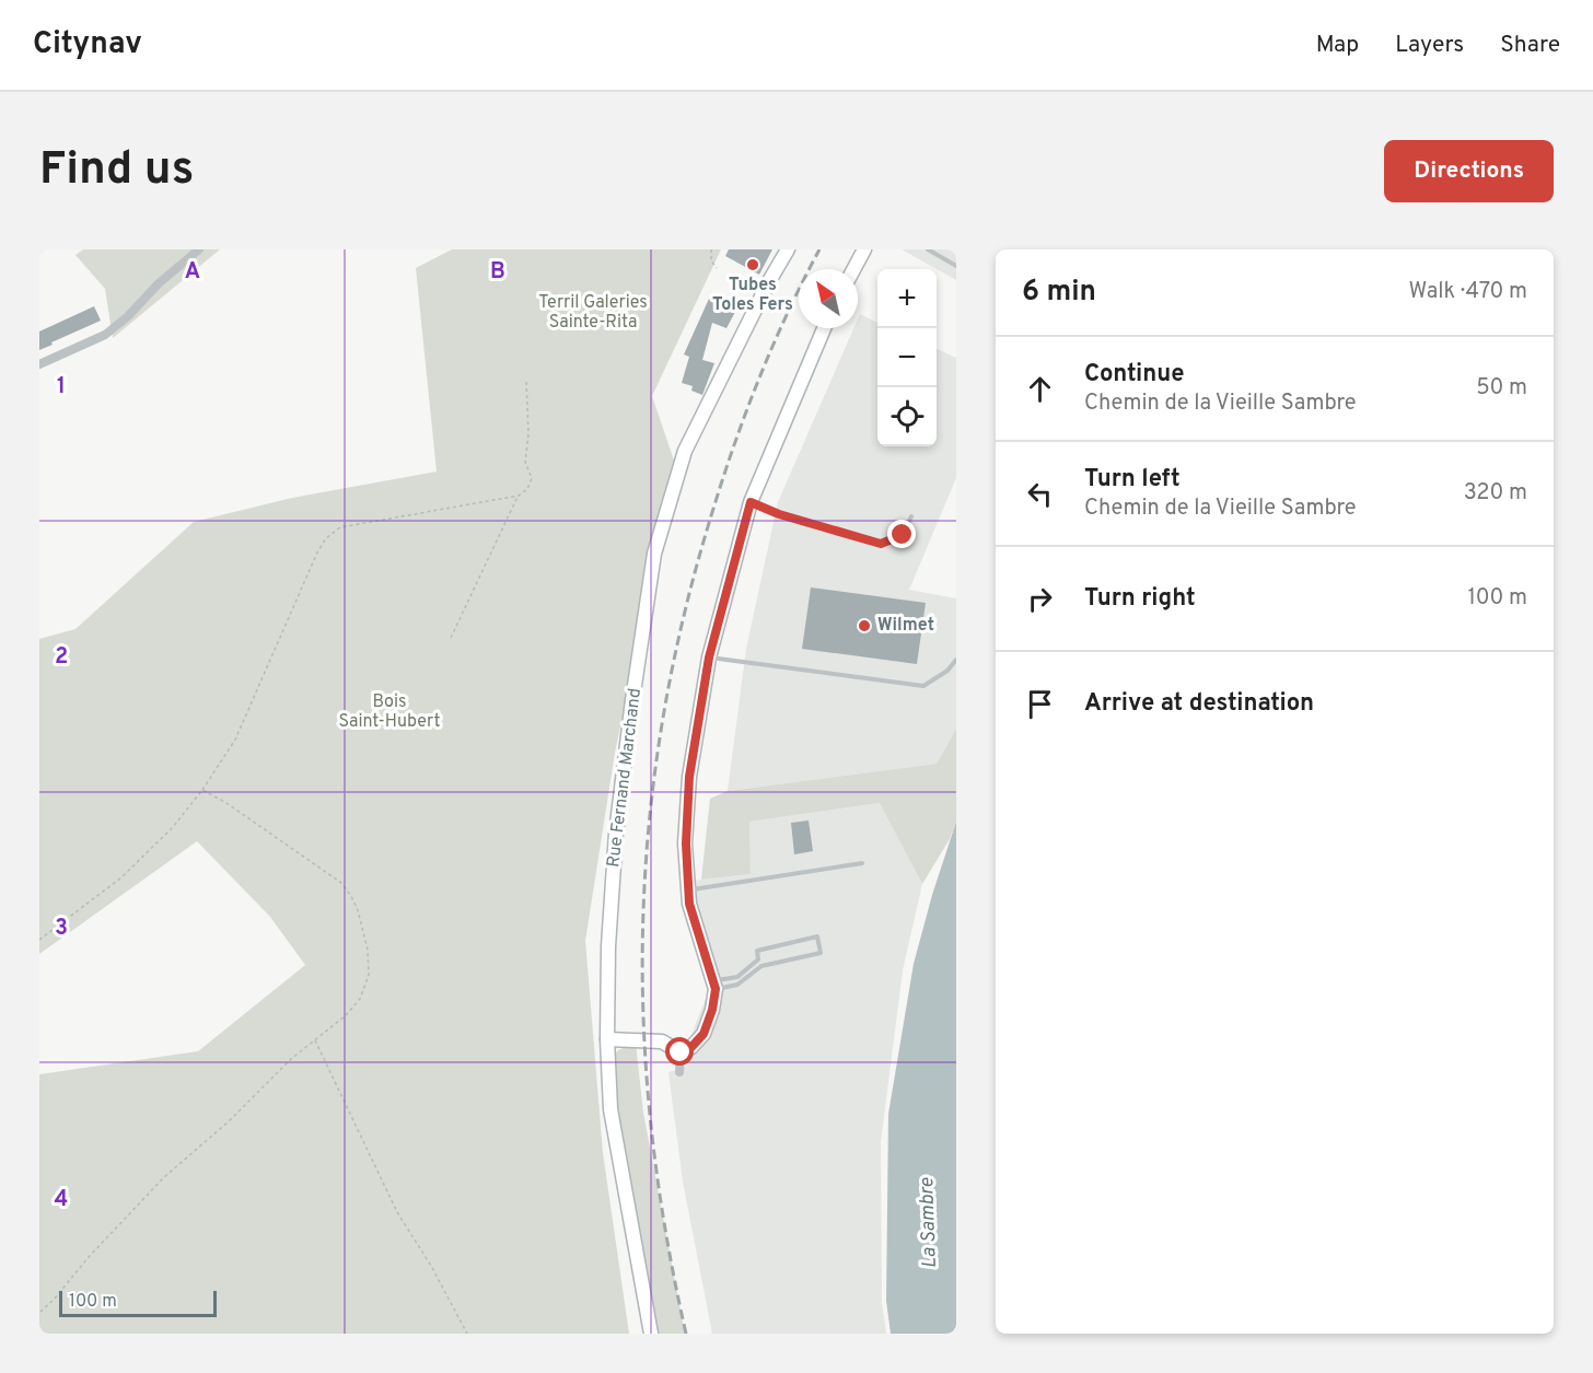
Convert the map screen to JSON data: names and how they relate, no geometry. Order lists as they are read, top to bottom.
{
  "streets": {
    "street": ["Rue Fernand Marchand"]
  },
  "water": ["La Sambre"],
  "parks": ["Terril Galeries Sainte-Rita", "Bois Saint-Hubert"],
  "places": ["Tubes Toles Fers", "Wilmet"],
  "scale_bar": "100 m",
  "north": "top left",
  "page": {
    "header": "Citynav",
    "nav": ["Map", "Layers", "Share"],
    "buttons": "Directions",
    "title": "Find us",
    "heading": ["6 min", "Walk · 470 m"],
    "map_buttons": ["+", "−"],
    "list": [
      ["Continue", "Chemin de la Vieille Sambre", "50 m"],
      ["Turn left", "Chemin de la Vieille Sambre", "320 m"],
      ["Turn right", "100 m"],
      "Arrive at destination"
    ],
    "scale": "100 m"
  },
  "grid": {
    "columns": ["A", "B"],
    "rows": [
      "1",
      "2",
      "3",
      "4"
    ]
  }
}
